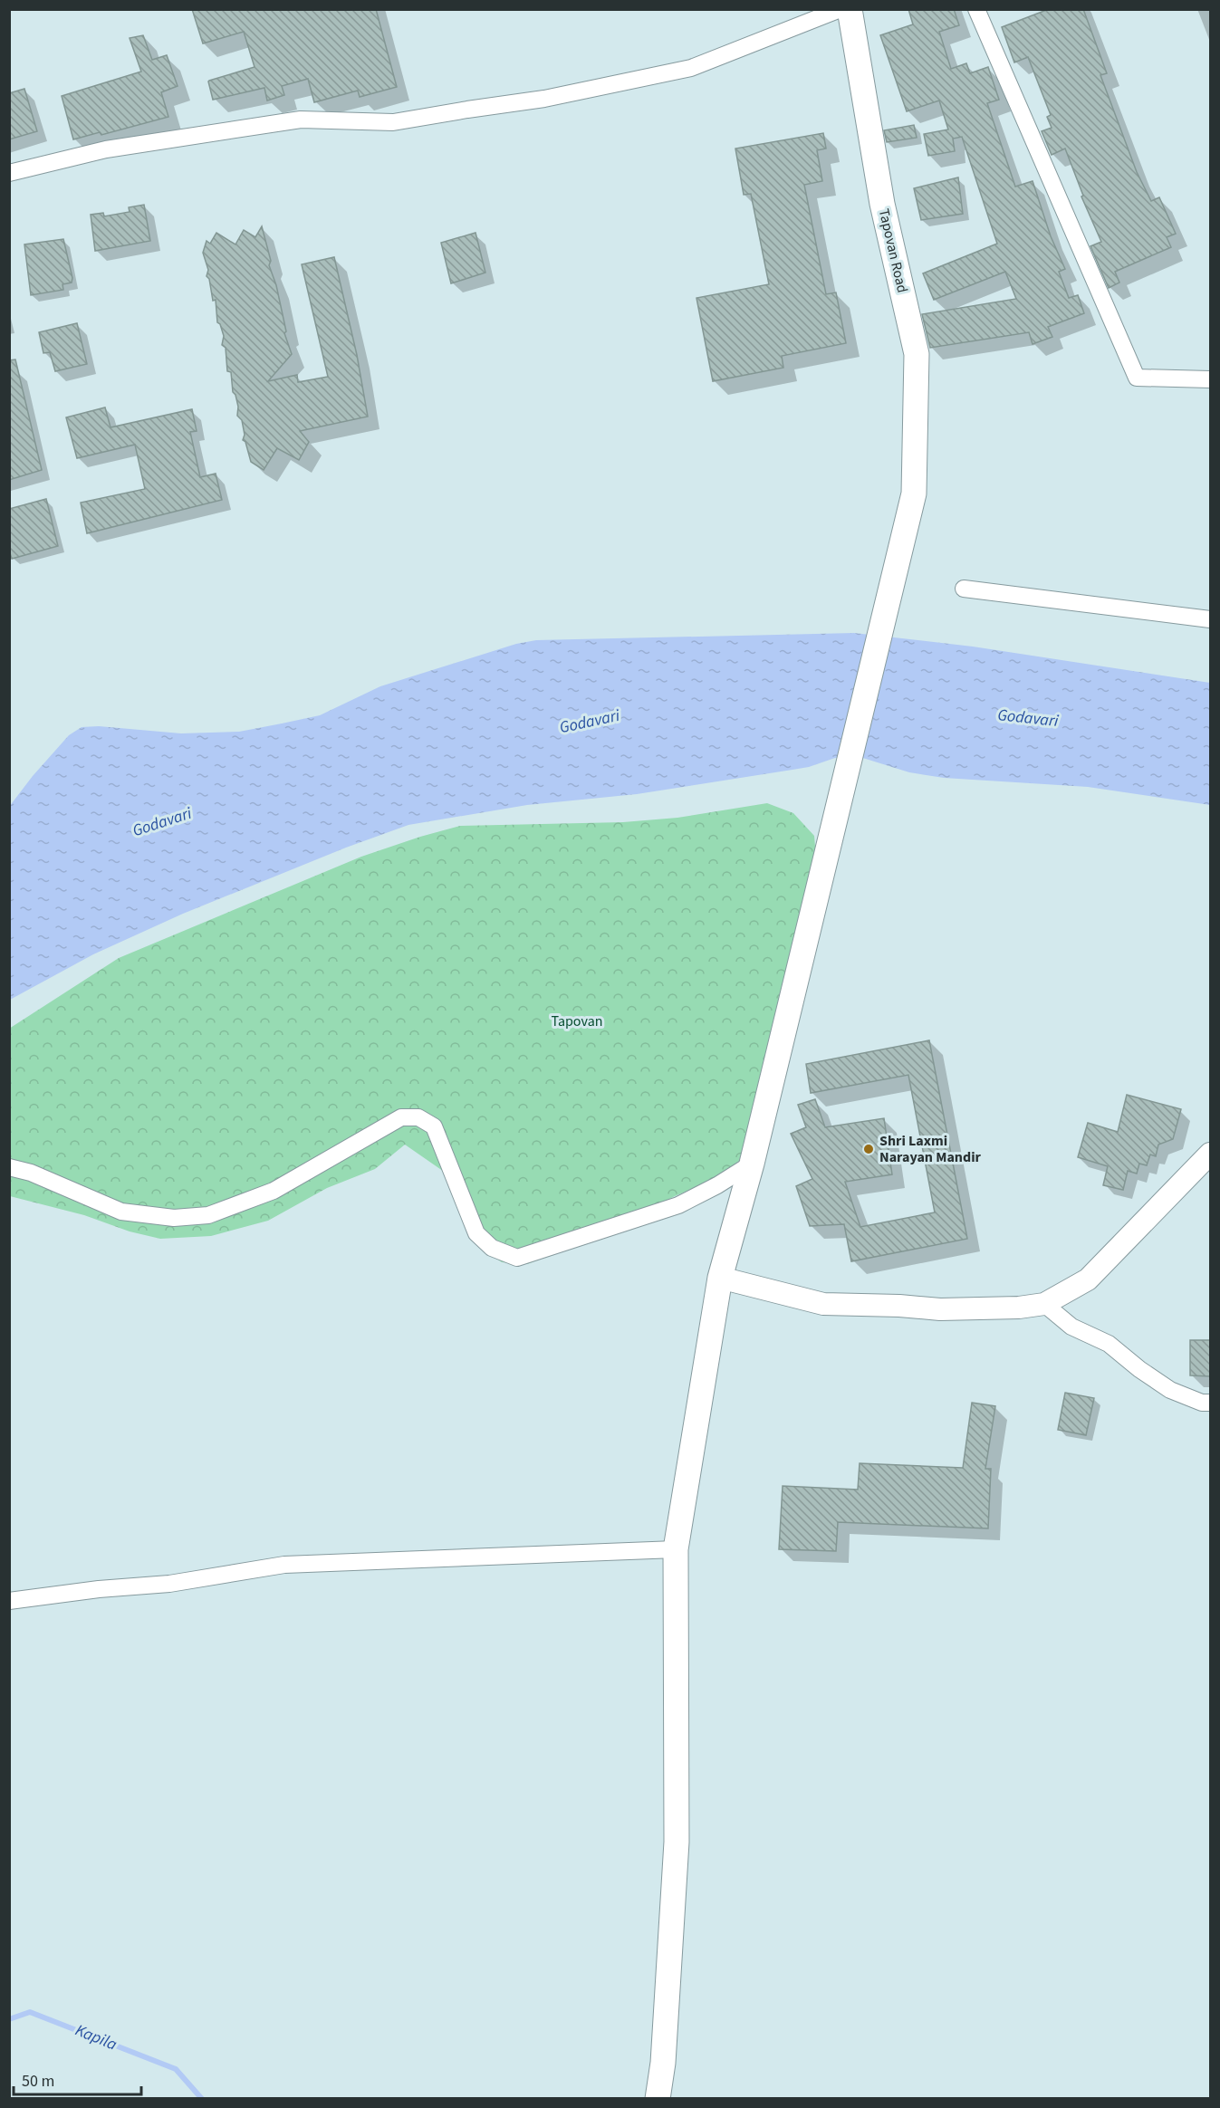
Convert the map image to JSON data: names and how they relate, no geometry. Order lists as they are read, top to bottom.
{
  "streets": {
    "main road": ["Tapovan Road"]
  },
  "water": ["Godavari", "Kapila"],
  "parks": ["Tapovan"],
  "places": ["Shri Laxmi Narayan Mandir"],
  "scale_bar": "50 m"
}
